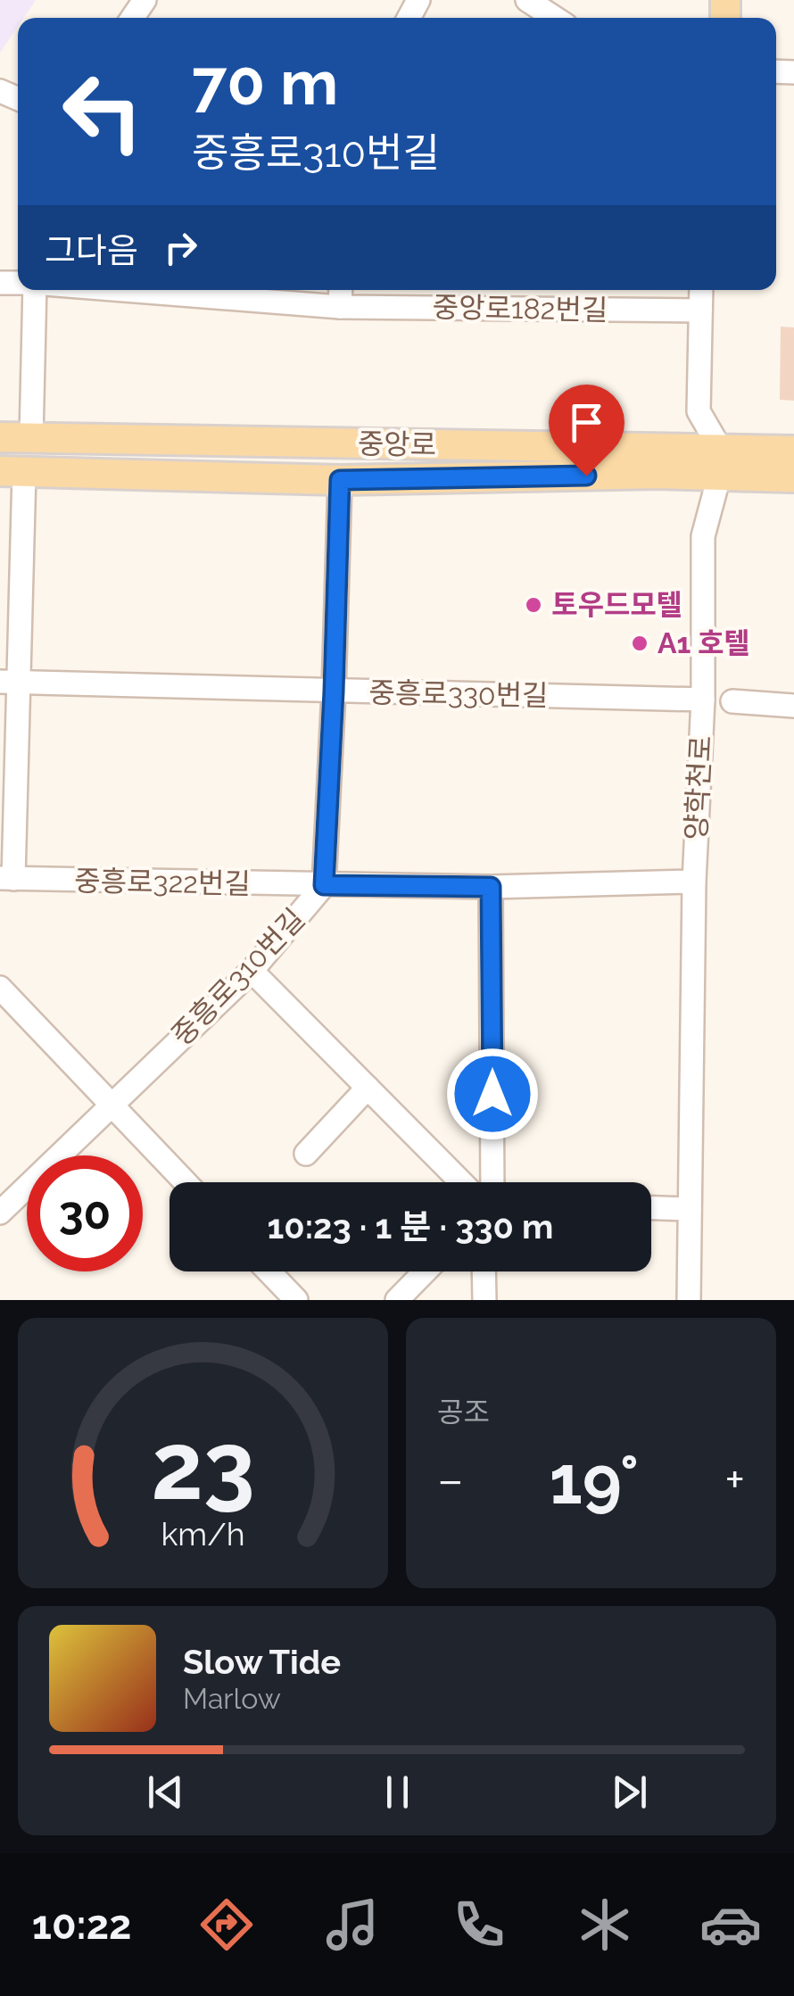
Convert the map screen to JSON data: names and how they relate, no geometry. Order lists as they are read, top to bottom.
{
  "streets": {
    "main road": ["중앙로"],
    "street": [
      "중앙로182번길",
      "중흥로330번길",
      "양학천로",
      "중흥로322번길",
      "중흥로310번길"
    ]
  },
  "crossings": [
    ["중앙로", "중흥로330번길"],
    ["중앙로", "양학천로"],
    ["중앙로", "중흥로322번길"],
    ["중흥로330번길", "양학천로"],
    ["양학천로", "중흥로310번길"],
    ["중흥로322번길", "중흥로310번길"]
  ],
  "places": ["토우드모텔", "A1 호텔"],
  "page": {
    "turn": ["70 m", "중흥로310번길"],
    "then": "그다음",
    "limit": "30",
    "trip": "10:23 · 1 분 · 330 m",
    "tile": "공조",
    "heat": ["−", "19°", "+"],
    "song": ["Slow Tide", "Marlow"],
    "tabs": "10:22",
    "gauge": ["23", "km/h"]
  }
}
